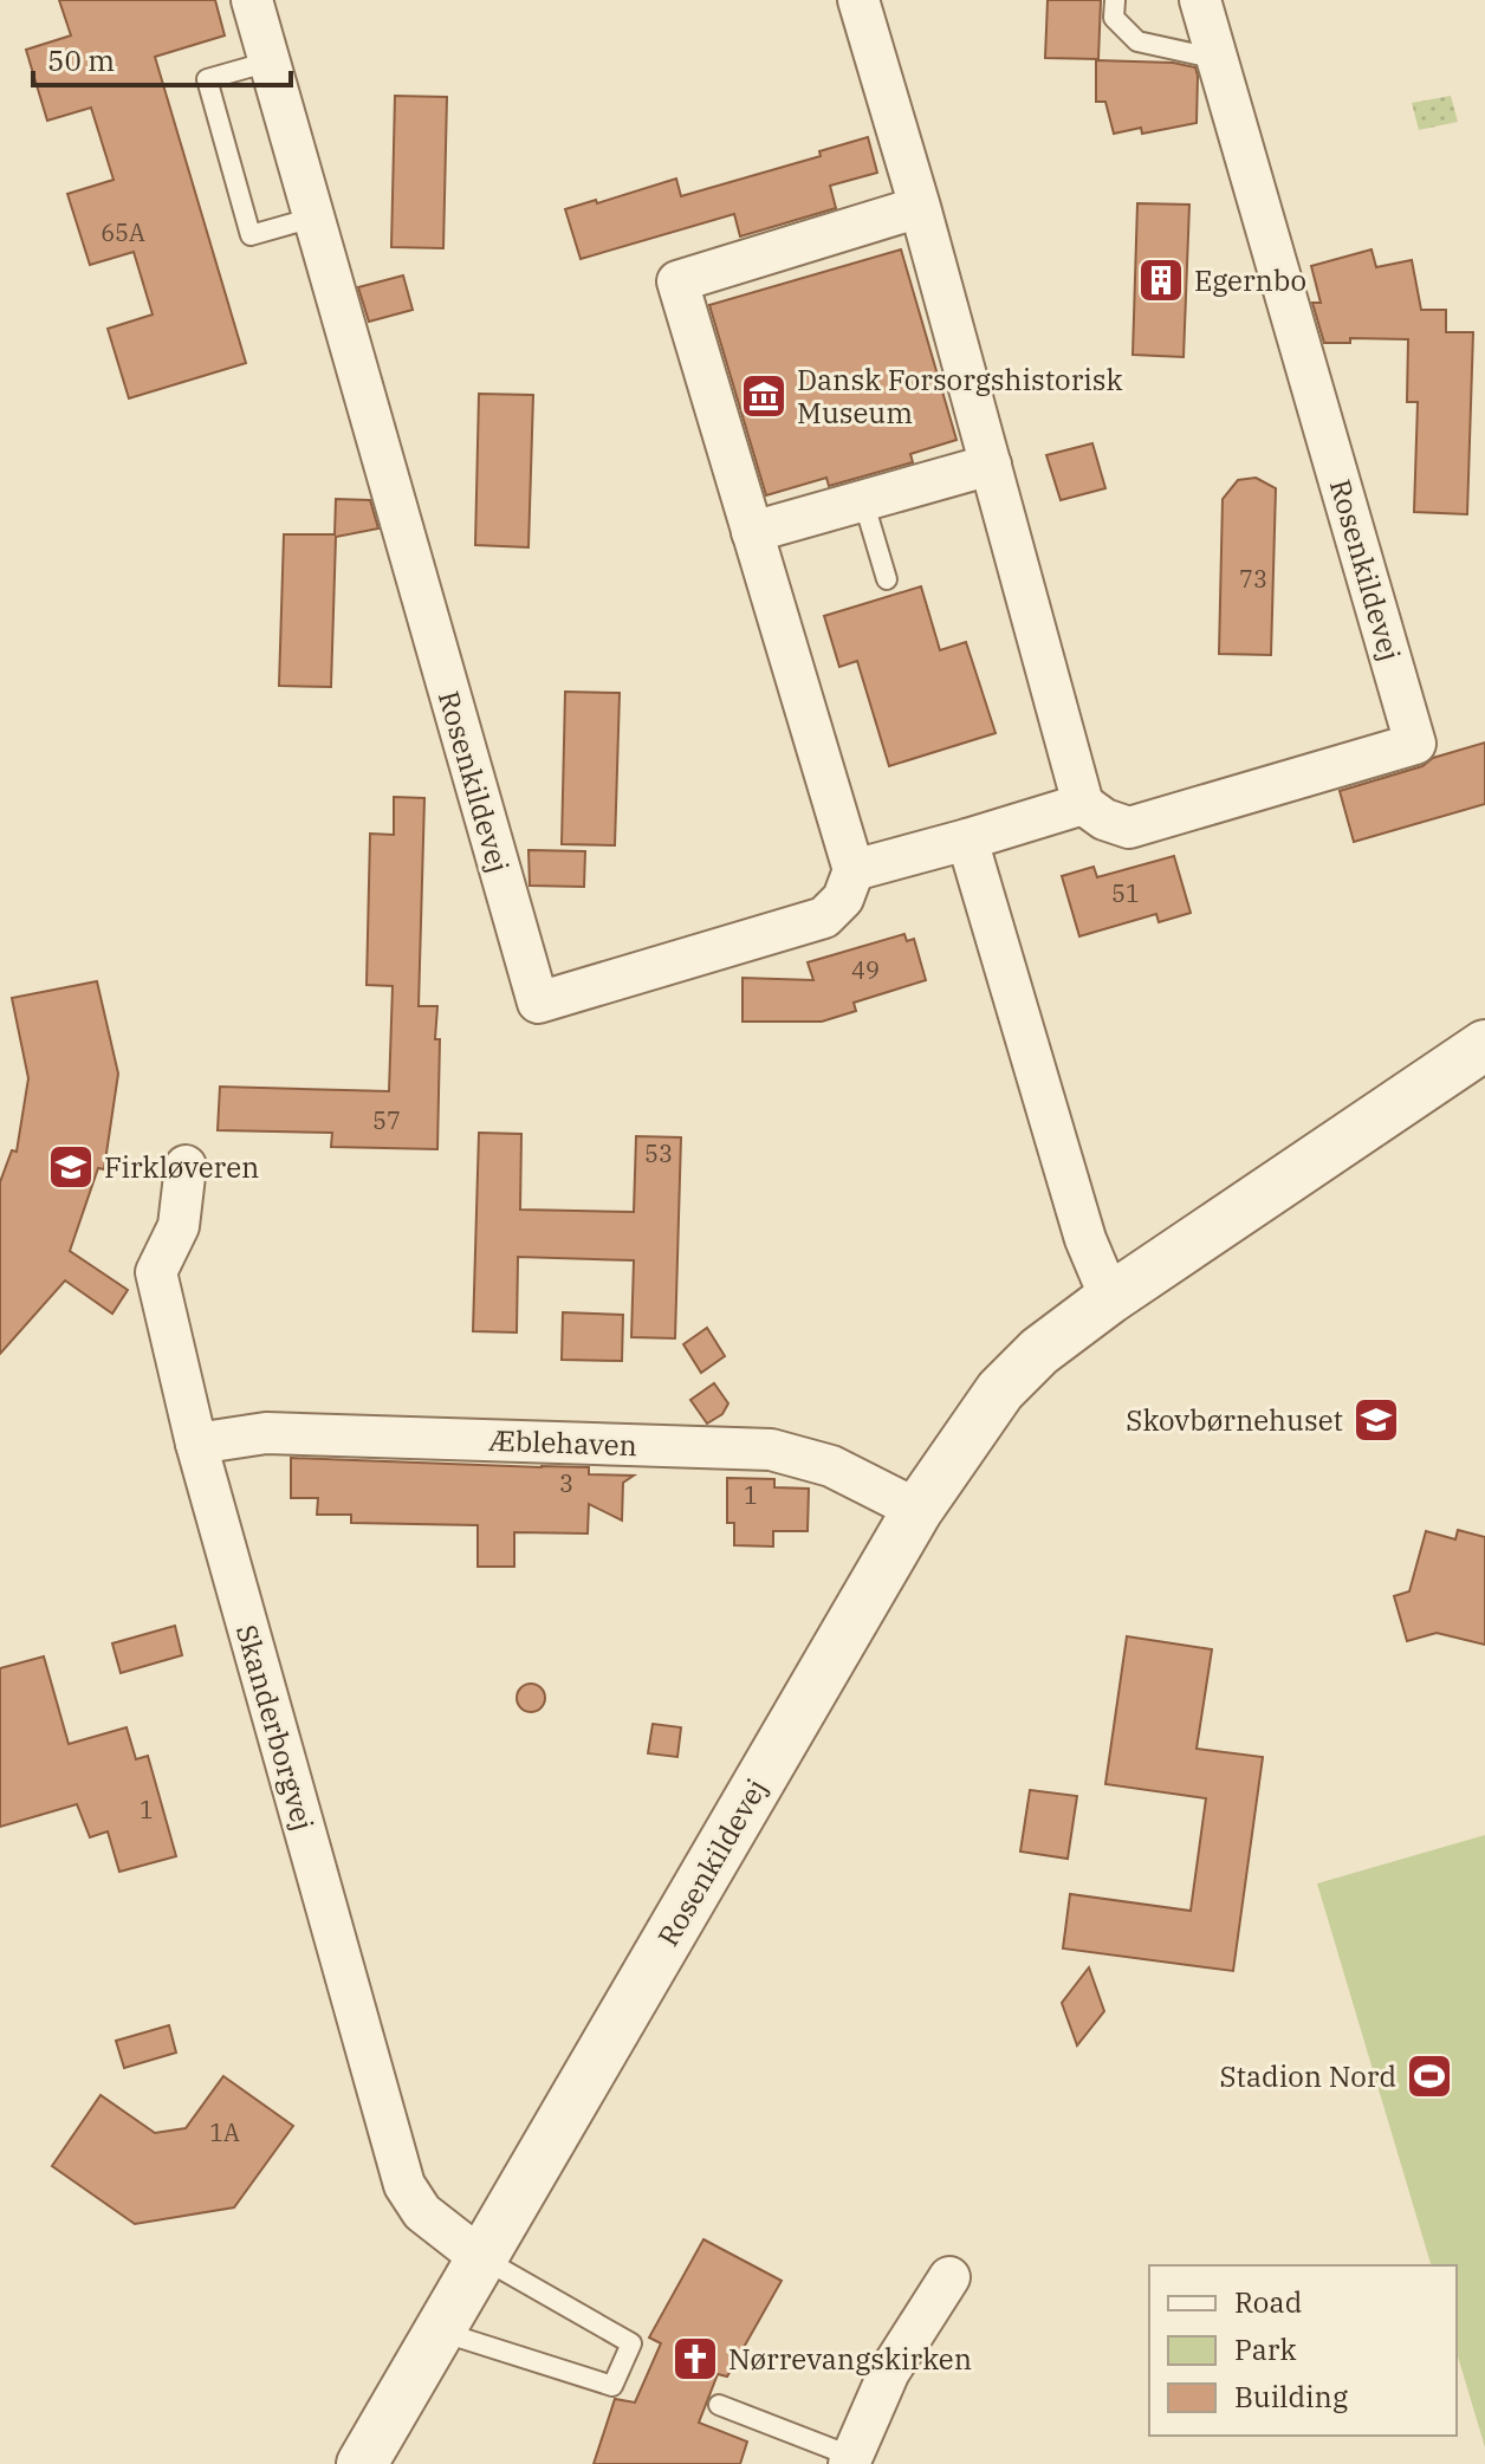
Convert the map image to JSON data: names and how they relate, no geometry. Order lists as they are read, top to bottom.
{
  "streets": {
    "street": ["Rosenkildevej", "Æblehaven", "Skanderborgvej"]
  },
  "crossings": [
    ["Rosenkildevej", "Æblehaven"],
    ["Rosenkildevej", "Skanderborgvej"],
    ["Æblehaven", "Skanderborgvej"]
  ],
  "places": {
    "building": ["Egernbo"],
    "museum": ["Dansk Forsorgshistorisk Museum"],
    "school or university": ["Firkløveren", "Skovbørnehuset"],
    "sports": ["Stadion Nord"],
    "church": ["Nørrevangskirken"]
  },
  "house_numbers": [
    "65A",
    "73",
    "51",
    "49",
    "57",
    "53",
    "3",
    "1",
    "1",
    "1A"
  ],
  "legend": ["Road", "Park", "Building"],
  "scale_bar": "50 m"
}
